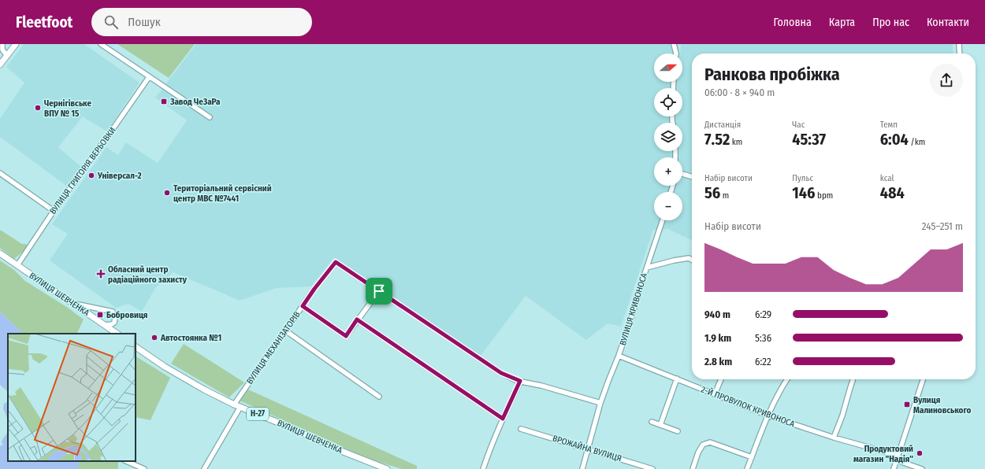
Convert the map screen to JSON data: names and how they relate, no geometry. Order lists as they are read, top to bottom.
{
  "streets": {
    "main road": ["ВУЛИЦЯ ШЕВЧЕНКА", "Н-27"],
    "street": [
      "ВУЛИЦЯ ГРИГОРІЯ ВЕРЬОВКИ",
      "ВУЛИЦЯ КРИВОНОСА",
      "ВУЛИЦЯ МЕХАНІЗАТОРІВ",
      "2-Й ПРОВУЛОК КРИВОНОСА",
      "ВРОЖАЙНА ВУЛИЦЯ"
    ]
  },
  "crossings": [
    ["ВУЛИЦЯ ГРИГОРІЯ ВЕРЬОВКИ", "ВУЛИЦЯ ШЕВЧЕНКА"],
    ["ВУЛИЦЯ ШЕВЧЕНКА", "ВУЛИЦЯ МЕХАНІЗАТОРІВ"],
    ["ВУЛИЦЯ КРИВОНОСА", "2-Й ПРОВУЛОК КРИВОНОСА"],
    ["ВУЛИЦЯ КРИВОНОСА", "ВРОЖАЙНА ВУЛИЦЯ"]
  ],
  "places": {
    "transit": ["Завод ЧеЗаРа", "Бобровиця", "Вулиця Малиновського"],
    "other": [
      "Чернігівське ВПУ № 15",
      "Універсал-2",
      "Територіальний сервісний центр МВС №7441",
      "Автостоянка №1",
      "Продуктовий магазин \"Надія\""
    ],
    "health": ["Обласний центр радіаційного захисту"]
  },
  "north": "right",
  "page": {
    "header": "Fleetfoot",
    "search": "Пошук",
    "nav": [
      "Головна",
      "Карта",
      "Про нас",
      "Контакти"
    ],
    "map_buttons": ["+", "−"],
    "heading": ["Ранкова пробіжка", "06:00 · 8 × 940 m"],
    "stats": [
      ["Дистанція", "7.52 km"],
      ["Час", "45:37"],
      ["Темп", "6:04 /km"],
      ["Набір висоти", "56 m"],
      ["Пульс", "146 bpm"],
      ["kcal", "484"]
    ],
    "chart": ["Набір висоти", "245–251 m"],
    "list": [
      {
        "name": "940 m",
        "note": "6:29"
      },
      {
        "name": "1.9 km",
        "note": "5:36"
      },
      {
        "name": "2.8 km",
        "note": "6:22"
      }
    ]
  }
}
